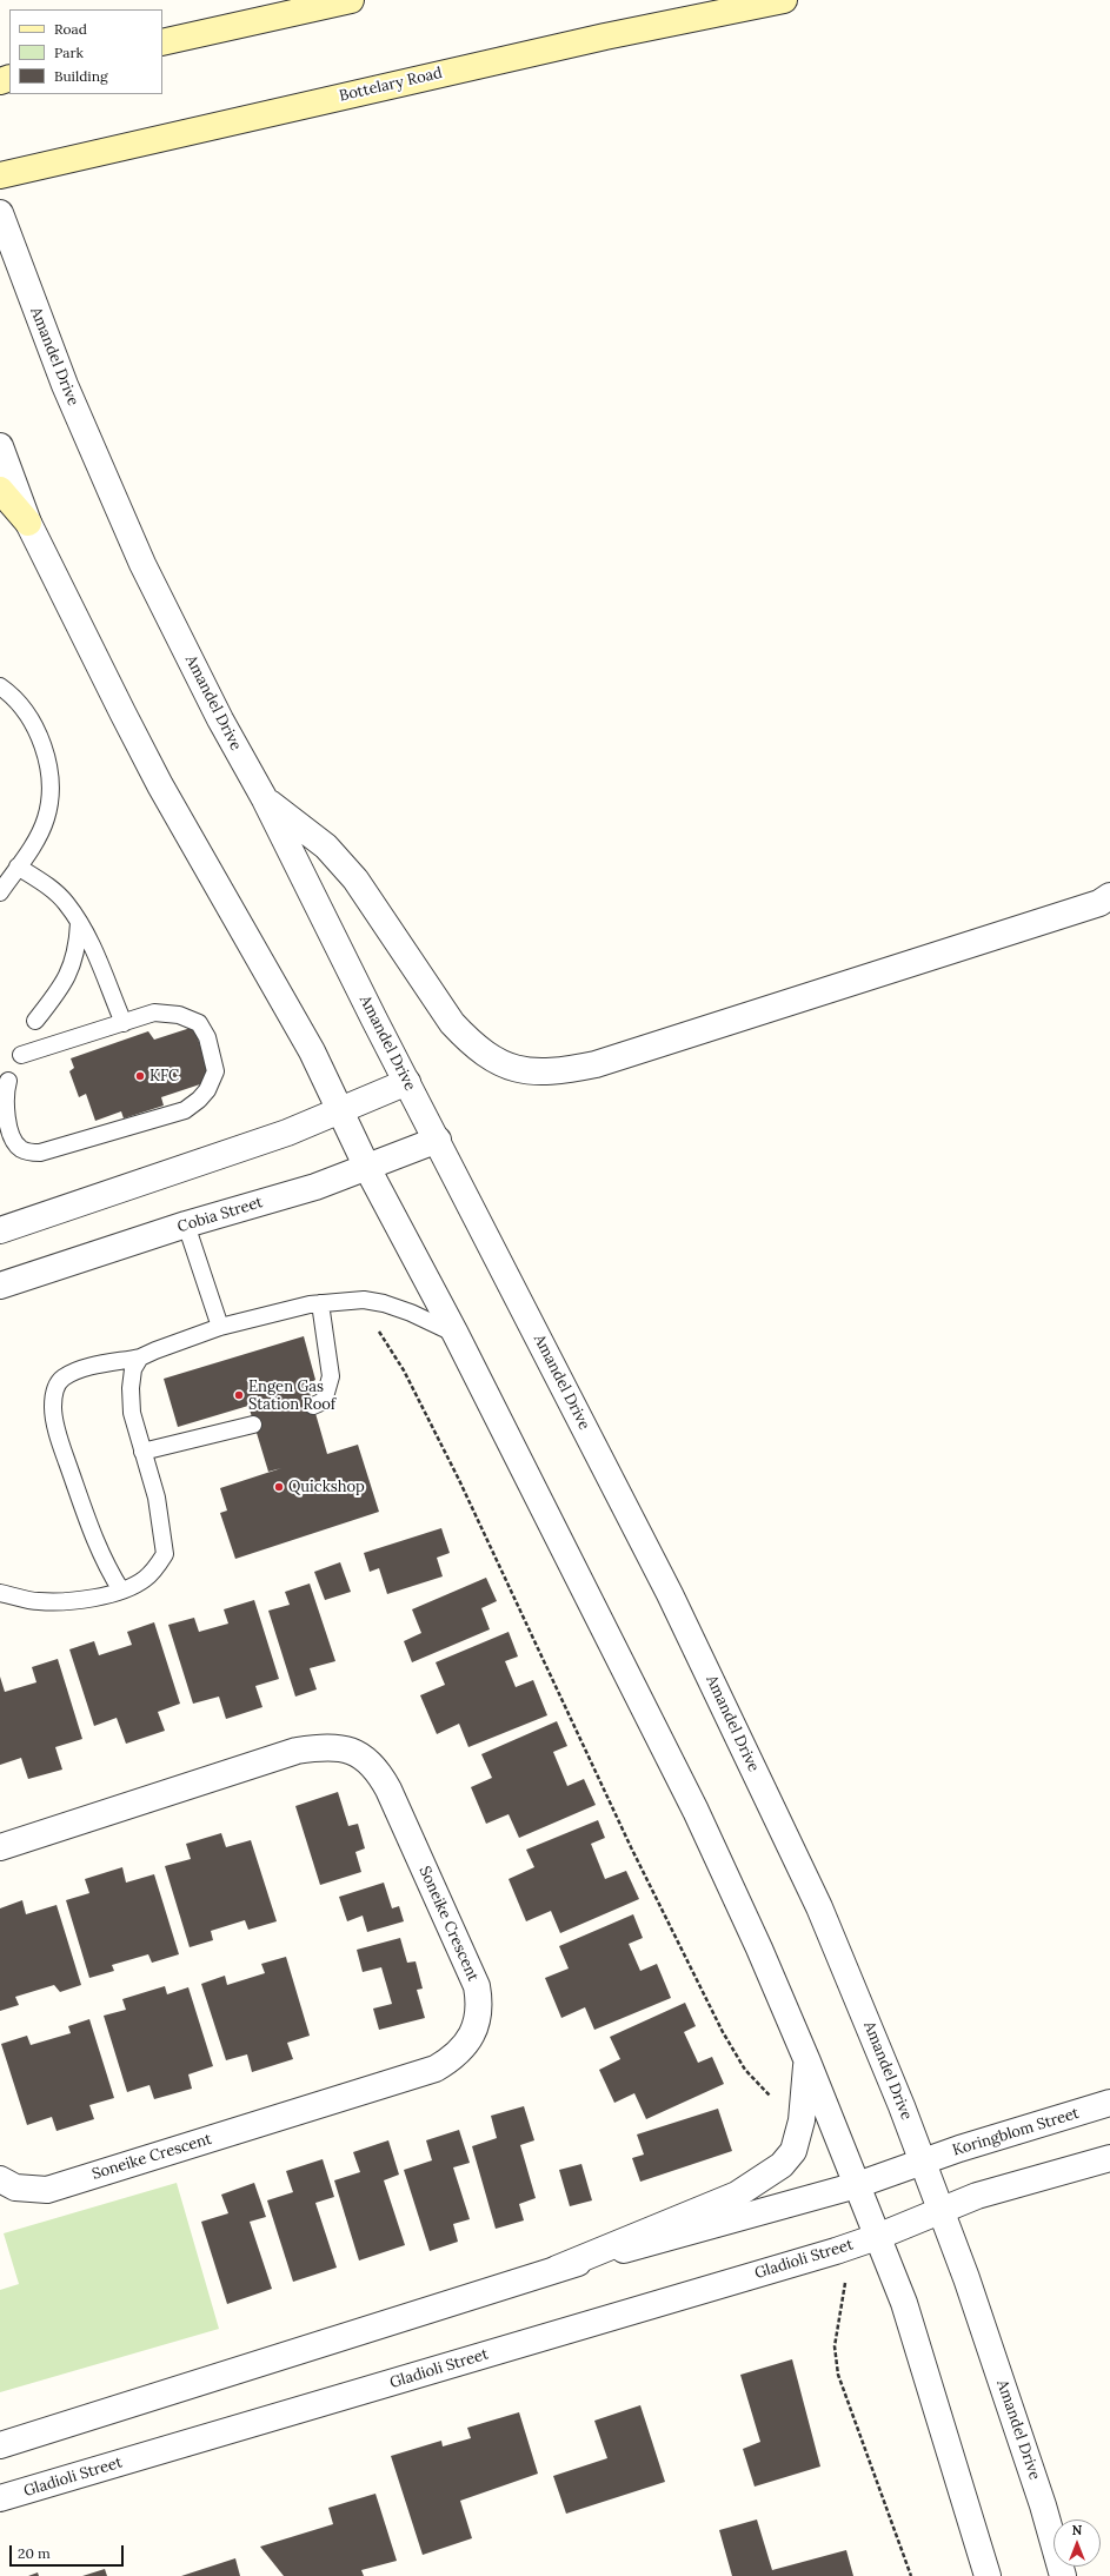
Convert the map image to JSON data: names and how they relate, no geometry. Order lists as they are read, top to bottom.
{
  "streets": {
    "main road": ["Bottelary Road"],
    "street": [
      "Amandel Drive",
      "Cobia Street",
      "Soneike Crescent",
      "Koringblom Street",
      "Gladioli Street"
    ]
  },
  "crossings": [
    ["Amandel Drive", "Cobia Street"],
    ["Amandel Drive", "Koringblom Street"],
    ["Amandel Drive", "Gladioli Street"]
  ],
  "places": ["KFC", "Engen Gas Station Roof", "Quickshop"],
  "legend": ["Road", "Park", "Building"],
  "scale_bar": "20 m",
  "north": "top"
}
